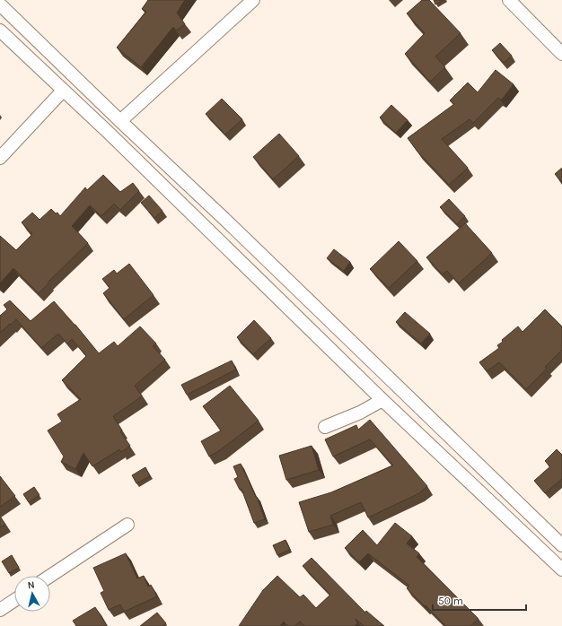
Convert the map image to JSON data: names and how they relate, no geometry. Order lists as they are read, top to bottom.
{
  "scale_bar": "50 m",
  "north": "top"
}
